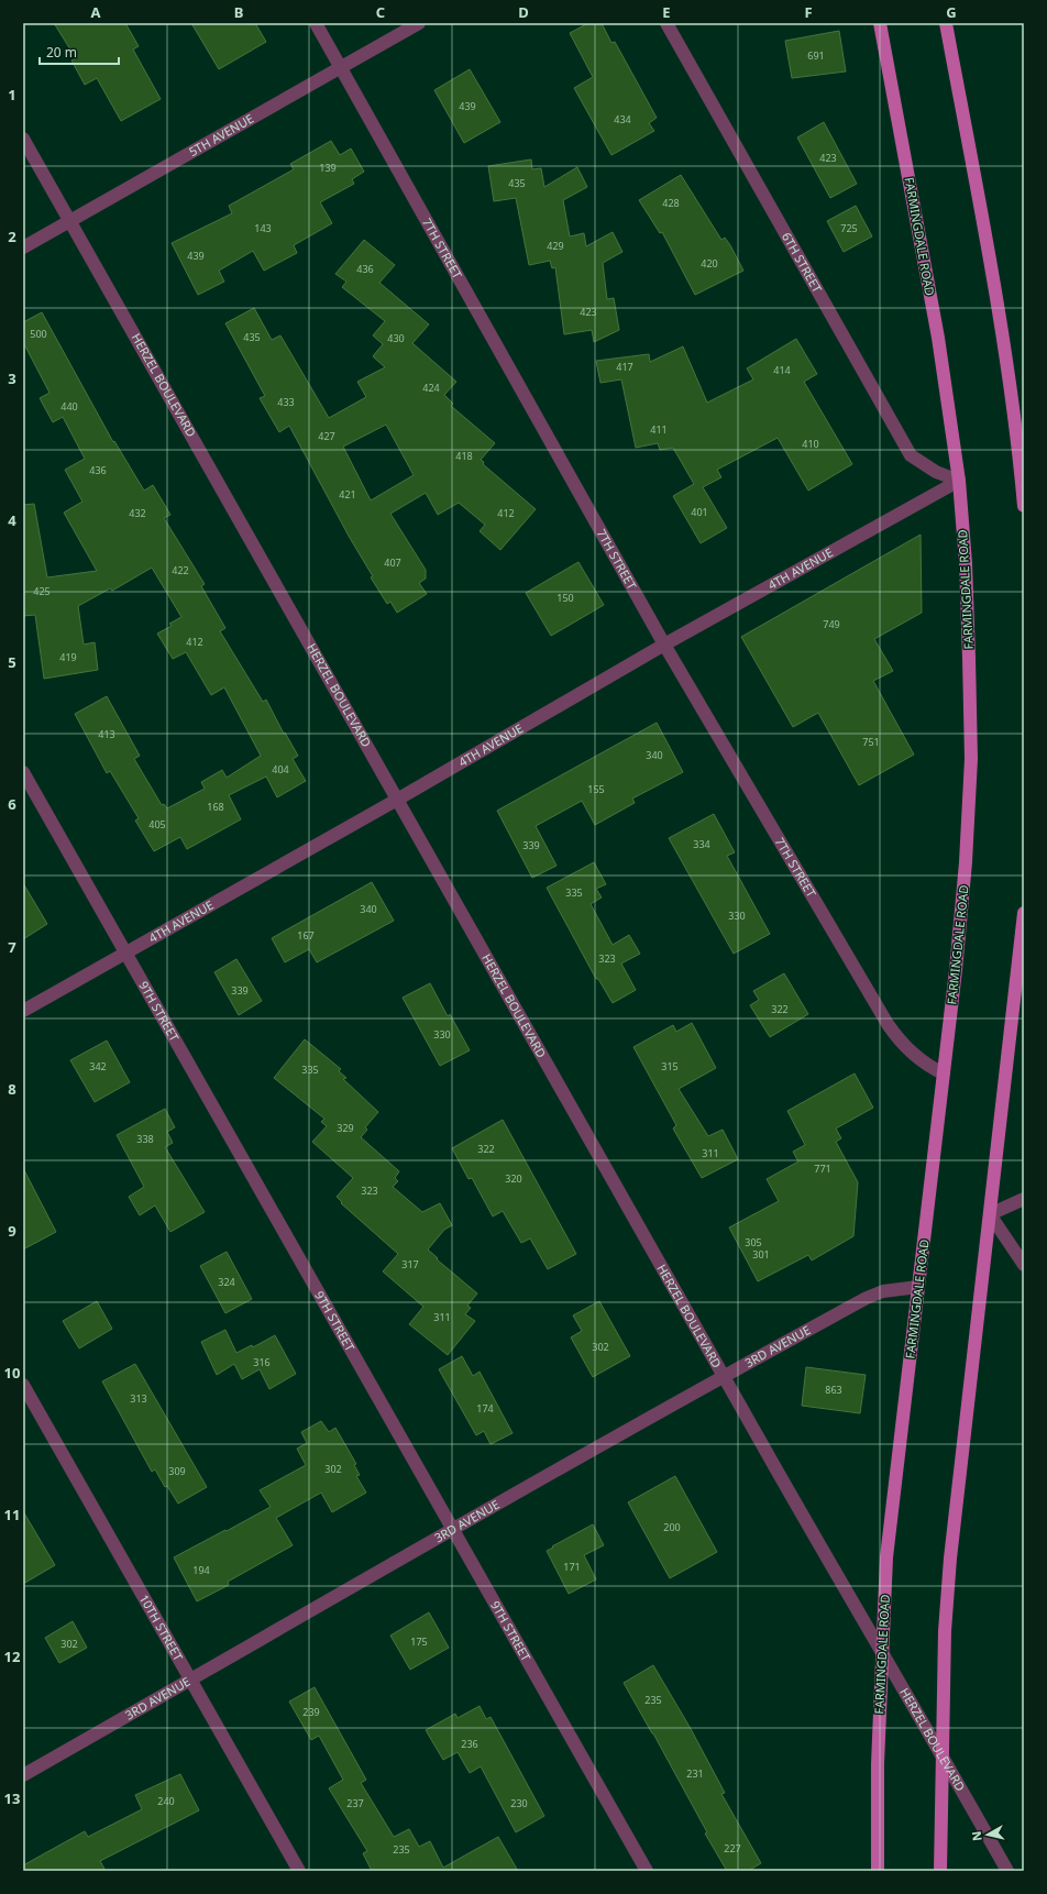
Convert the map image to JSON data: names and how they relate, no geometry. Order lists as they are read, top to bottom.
{
  "streets": {
    "main road": ["FARMINGDALE ROAD"],
    "street": [
      "5TH AVENUE",
      "7TH STREET",
      "6TH STREET",
      "HERZEL BOULEVARD",
      "4TH AVENUE",
      "9TH STREET",
      "3RD AVENUE",
      "10TH STREET"
    ]
  },
  "crossings": [
    ["5TH AVENUE", "7TH STREET"],
    ["5TH AVENUE", "HERZEL BOULEVARD"],
    ["FARMINGDALE ROAD", "7TH STREET"],
    ["FARMINGDALE ROAD", "6TH STREET"],
    ["FARMINGDALE ROAD", "HERZEL BOULEVARD"],
    ["FARMINGDALE ROAD", "4TH AVENUE"],
    ["FARMINGDALE ROAD", "3RD AVENUE"],
    ["7TH STREET", "4TH AVENUE"],
    ["6TH STREET", "4TH AVENUE"],
    ["HERZEL BOULEVARD", "4TH AVENUE"],
    ["HERZEL BOULEVARD", "3RD AVENUE"],
    ["4TH AVENUE", "9TH STREET"],
    ["9TH STREET", "3RD AVENUE"],
    ["3RD AVENUE", "10TH STREET"]
  ],
  "house_numbers": [
    "691",
    "439",
    "434",
    "423",
    "139",
    "435",
    "428",
    "143",
    "725",
    "429",
    "439",
    "420",
    "436",
    "423",
    "500",
    "435",
    "430",
    "417",
    "414",
    "424",
    "433",
    "440",
    "411",
    "427",
    "410",
    "418",
    "436",
    "421",
    "401",
    "432",
    "412",
    "407",
    "422",
    "425",
    "150",
    "749",
    "412",
    "419",
    "413",
    "751",
    "340",
    "404",
    "155",
    "168",
    "405",
    "334",
    "339",
    "335",
    "340",
    "330",
    "167",
    "323",
    "339",
    "322",
    "330",
    "342",
    "315",
    "335",
    "329",
    "338",
    "322",
    "311",
    "771",
    "320",
    "323",
    "305",
    "301",
    "317",
    "324",
    "311",
    "302",
    "316",
    "863",
    "313",
    "174",
    "302",
    "309",
    "200",
    "171",
    "194",
    "175",
    "302",
    "235",
    "239",
    "236",
    "231",
    "240",
    "237",
    "230",
    "227",
    "235"
  ],
  "scale_bar": "20 m",
  "north": "left",
  "grid": {
    "columns": [
      "A",
      "B",
      "C",
      "D",
      "E",
      "F",
      "G"
    ],
    "rows": [
      "1",
      "2",
      "3",
      "4",
      "5",
      "6",
      "7",
      "8",
      "9",
      "10",
      "11",
      "12",
      "13"
    ]
  }
}
